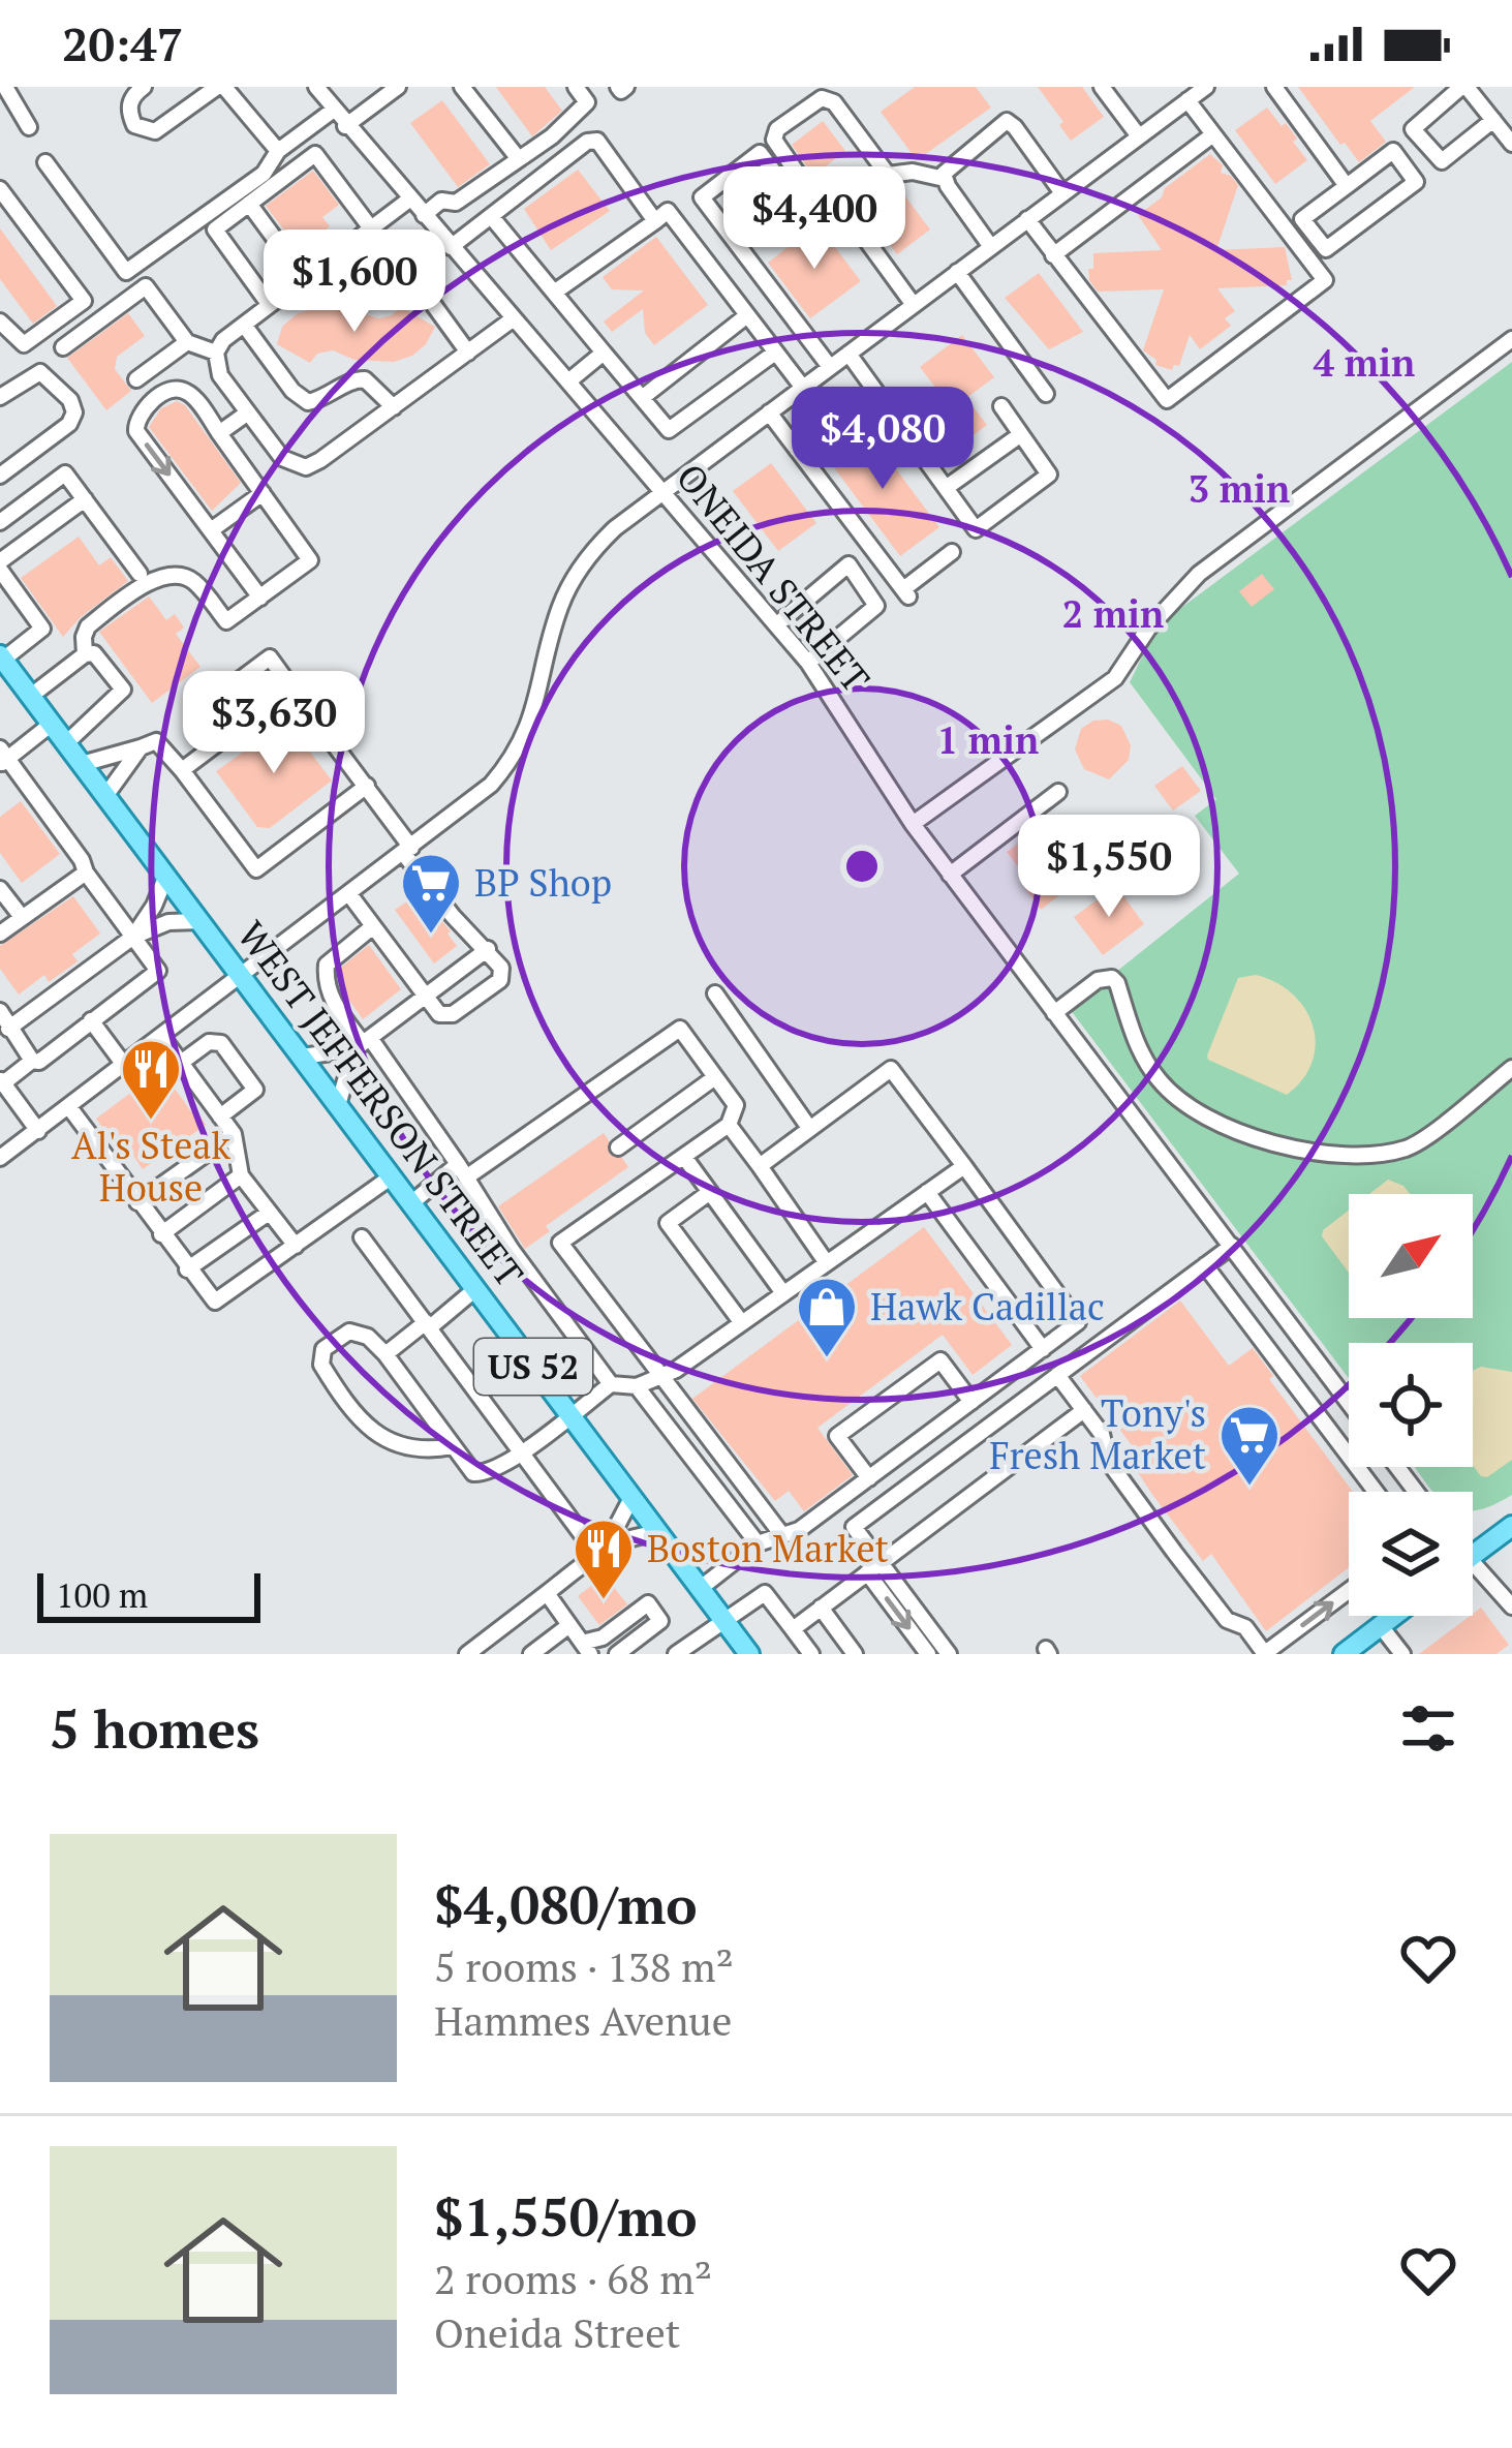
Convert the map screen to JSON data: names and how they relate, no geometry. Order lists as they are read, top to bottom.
{
  "streets": {
    "main road": ["WEST JEFFERSON STREET", "US 52"],
    "street": ["ONEIDA STREET"]
  },
  "places": {
    "supermarket": ["BP Shop", "Tony's Fresh Market"],
    "restaurant": ["Al's Steak House", "Boston Market"],
    "shop": ["Hawk Cadillac"]
  },
  "scale_bar": "100 m",
  "north": "top right",
  "page": {
    "status": "20:47",
    "price": [
      "$4,400",
      "$1,600",
      "$4,080",
      "$3,630",
      "$1,550"
    ],
    "scale": "100 m",
    "heading": "5 homes",
    "list": [
      {
        "name": "$4,080/mo",
        "note": "5 rooms · 138 m² · Hammes Avenue"
      },
      {
        "name": "$1,550/mo",
        "note": "2 rooms · 68 m² · Oneida Street"
      }
    ]
  },
  "rings": [
    "4 min",
    "3 min",
    "2 min",
    "1 min"
  ]
}
